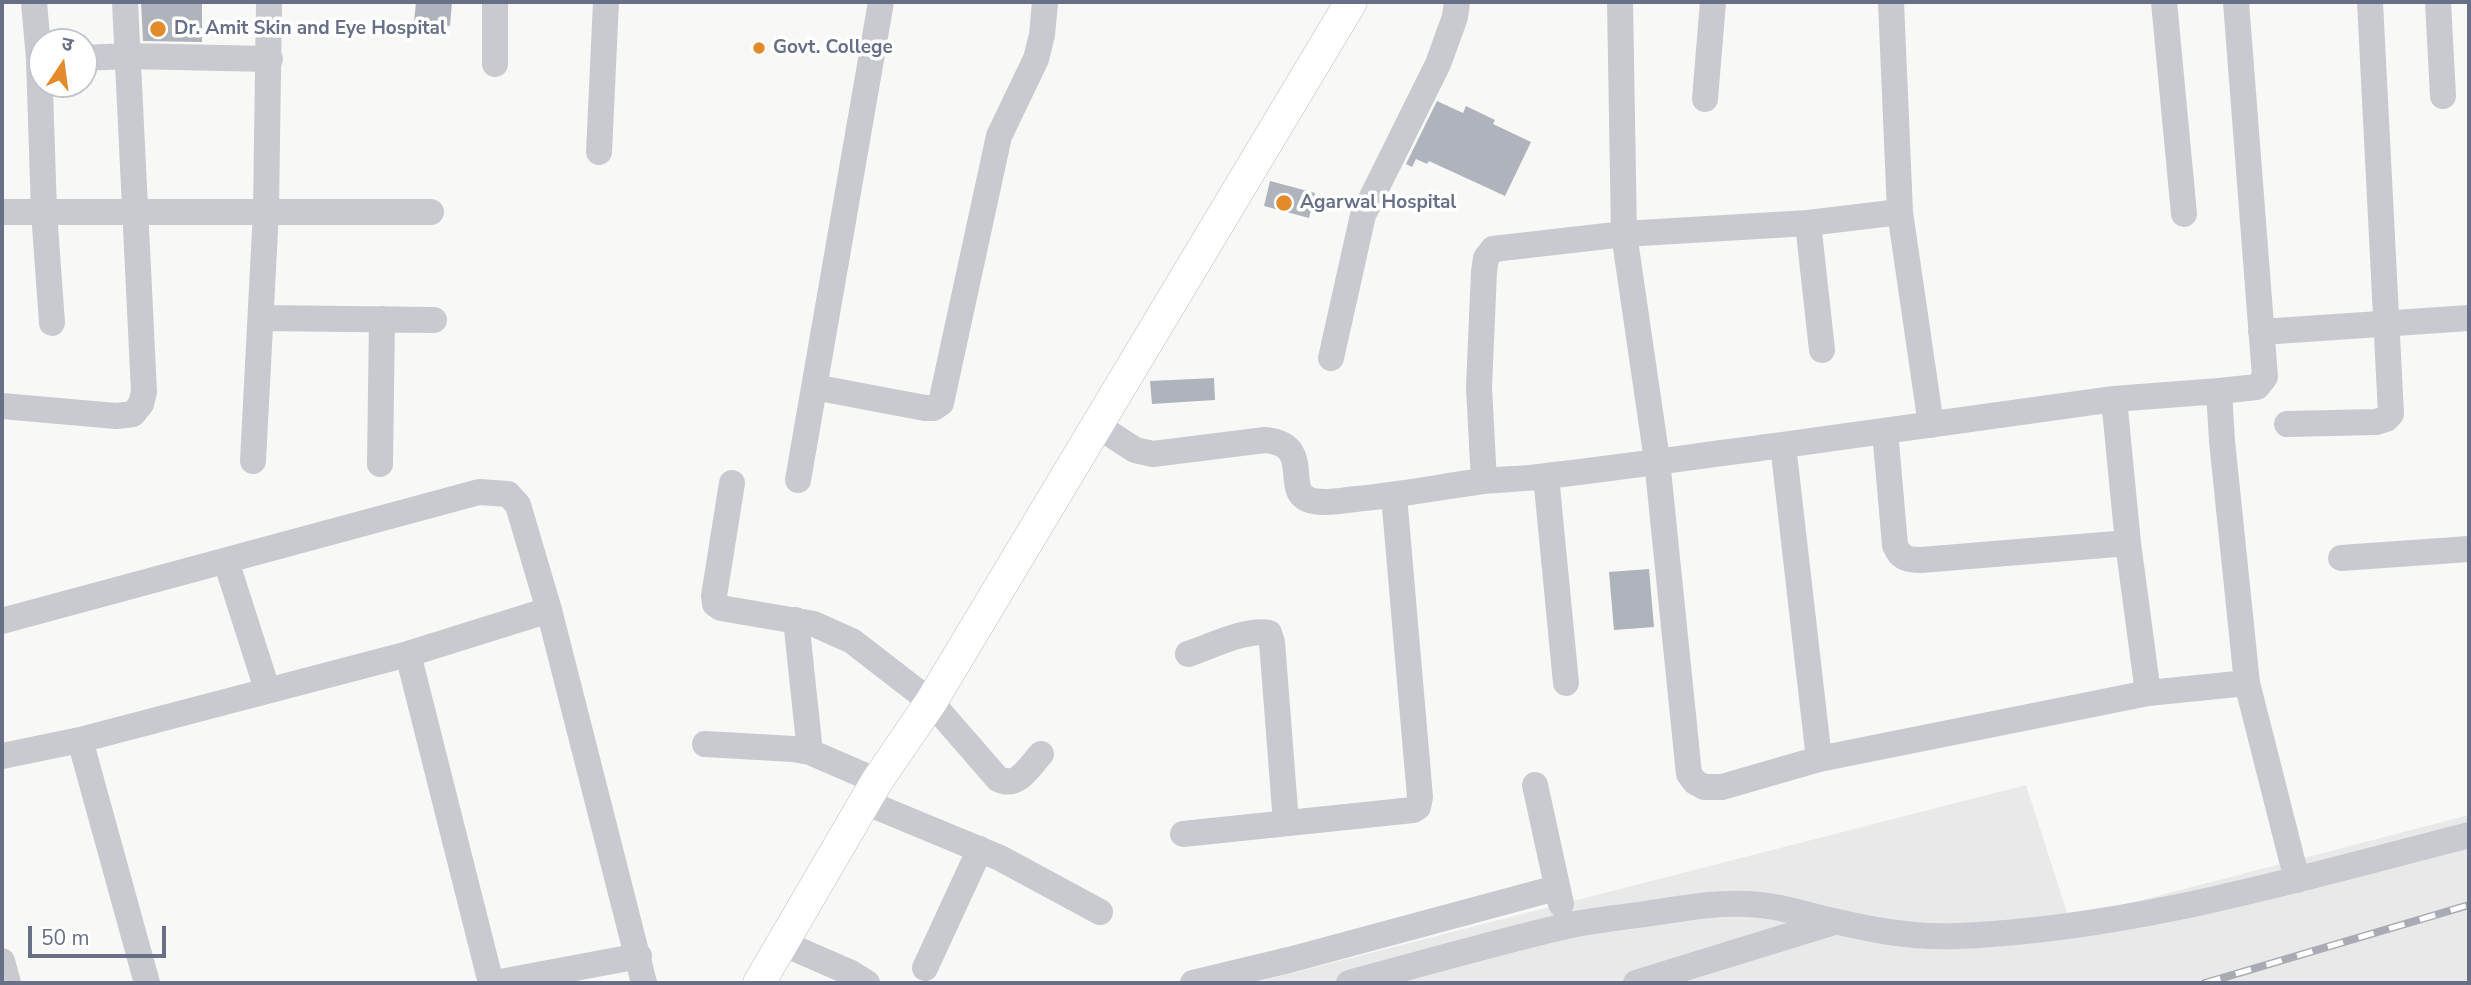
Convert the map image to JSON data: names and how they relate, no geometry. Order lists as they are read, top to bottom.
{
  "places": ["Dr. Amit Skin and Eye Hospital", "Govt. College", "Agarwal Hospital"],
  "scale_bar": "50 m",
  "north": "top"
}
